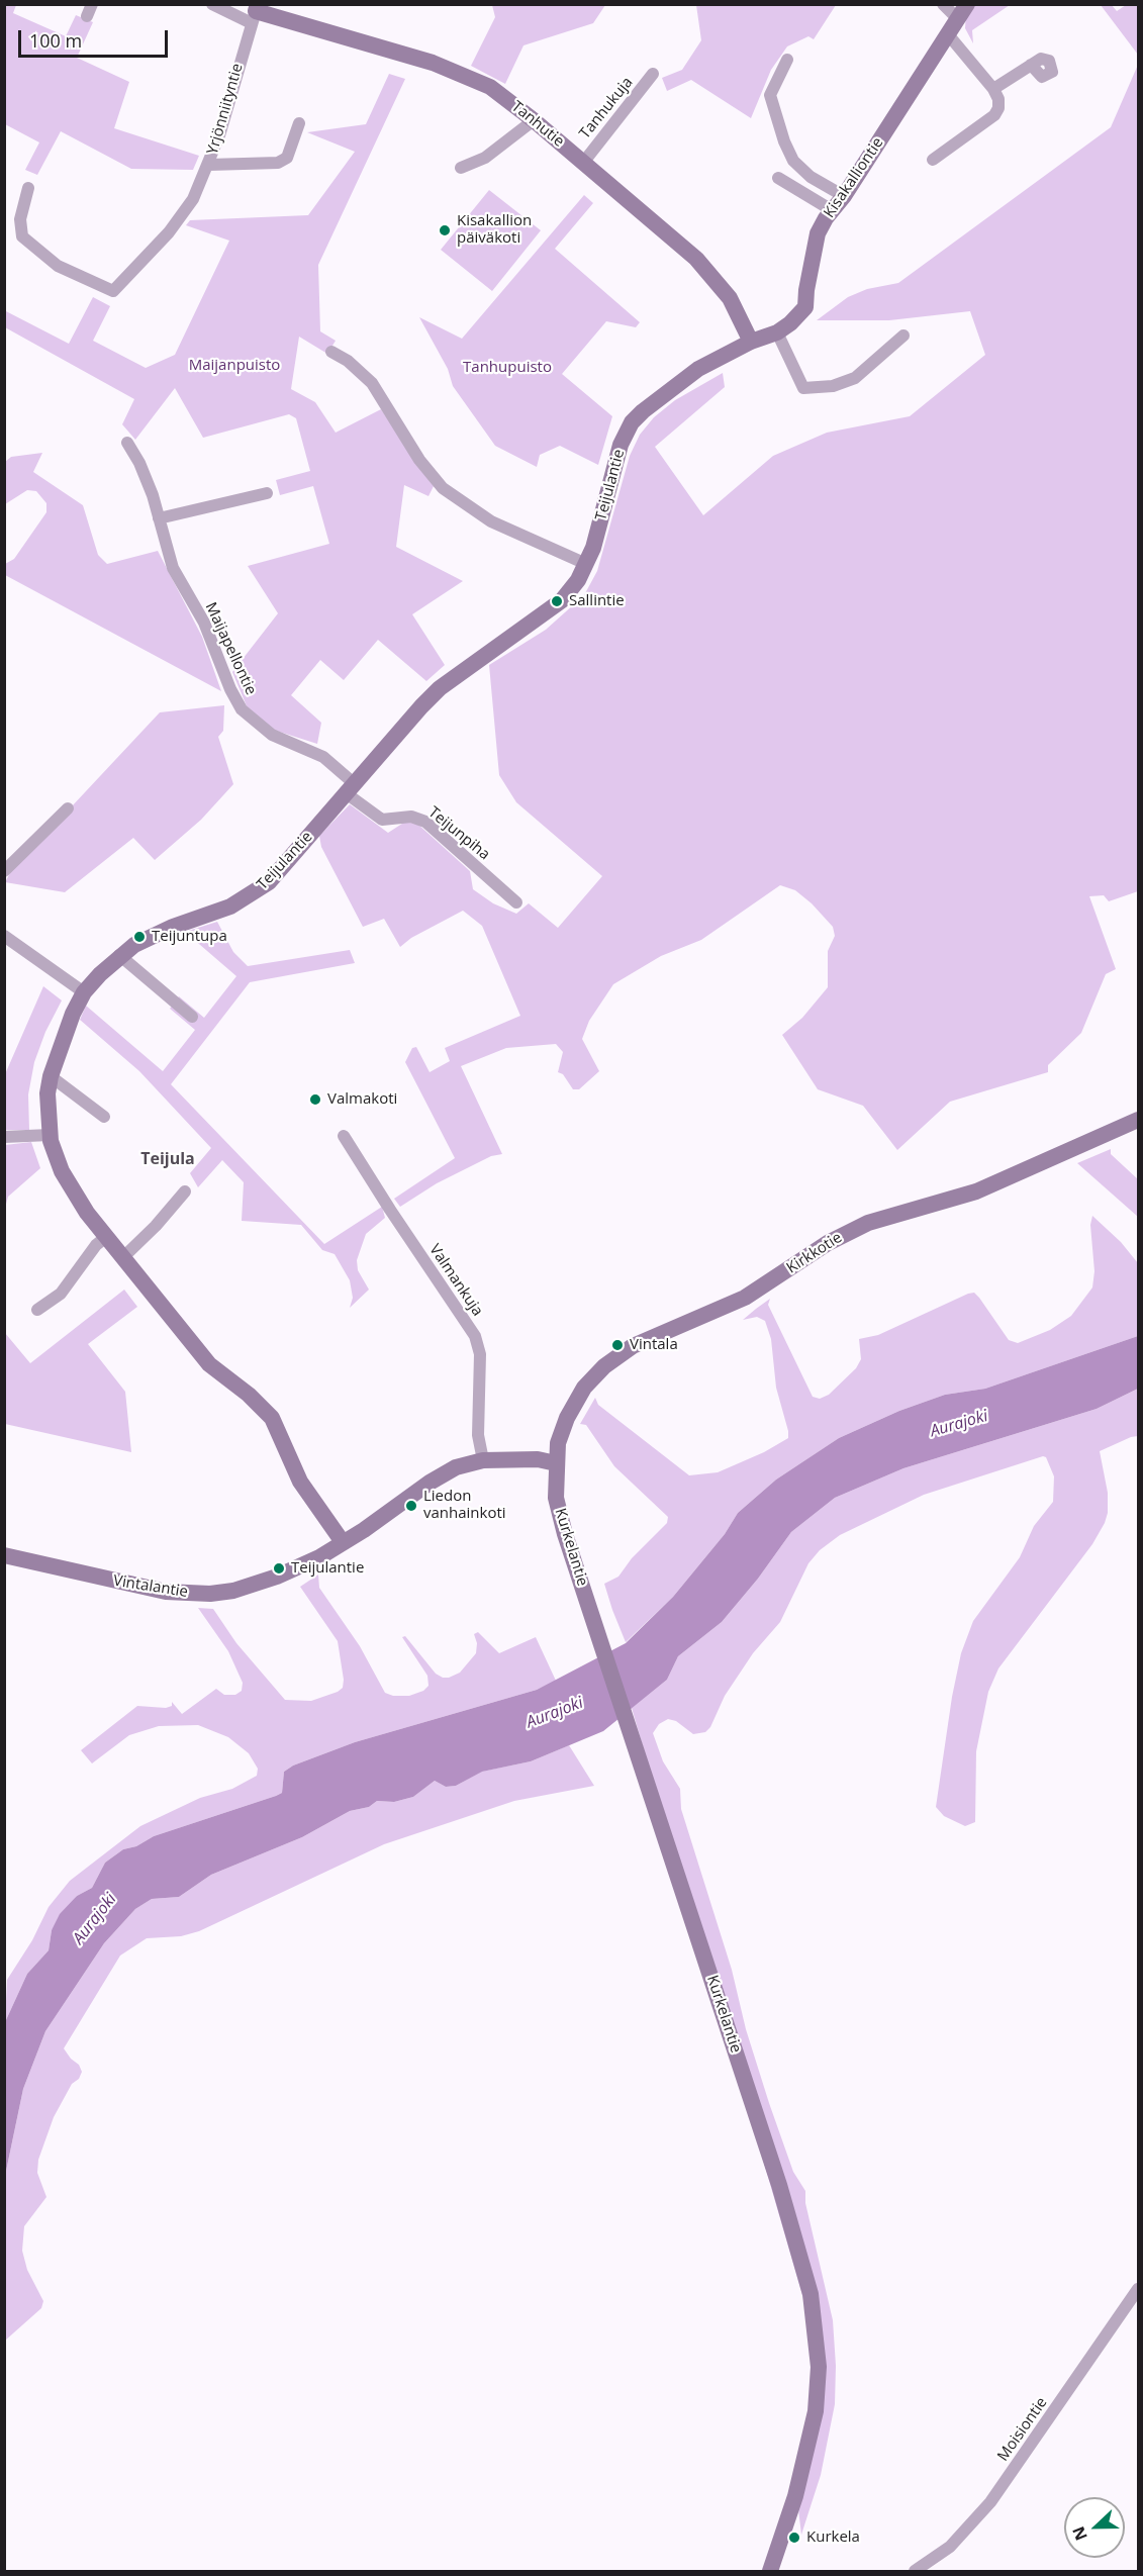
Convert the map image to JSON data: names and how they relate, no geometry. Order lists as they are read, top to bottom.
{
  "streets": {
    "street": [
      "Tanhukuja",
      "Yrjönniityntie",
      "Tanhutie",
      "Kisakalliontie",
      "Teijulantie",
      "Maijapellontie",
      "Teijunpiha",
      "Kirkkotie",
      "Valmankuja",
      "Kurkelantie",
      "Vintalantie",
      "Moisiontie"
    ]
  },
  "crossings": [
    ["Tanhukuja", "Tanhutie"],
    ["Yrjönniityntie", "Tanhutie"],
    ["Tanhutie", "Kisakalliontie"],
    ["Tanhutie", "Teijulantie"],
    ["Kisakalliontie", "Teijulantie"],
    ["Teijulantie", "Maijapellontie"],
    ["Teijulantie", "Teijunpiha"],
    ["Teijulantie", "Vintalantie"],
    ["Maijapellontie", "Teijunpiha"],
    ["Kirkkotie", "Kurkelantie"],
    ["Kirkkotie", "Vintalantie"],
    ["Valmankuja", "Vintalantie"],
    ["Kurkelantie", "Vintalantie"]
  ],
  "districts": ["Teijula"],
  "water": ["Aurajoki"],
  "parks": ["Maijanpuisto", "Tanhupuisto"],
  "places": [
    "Kisakallion päiväkoti",
    "Sallintie",
    "Teijuntupa",
    "Valmakoti",
    "Vintala",
    "Liedon vanhainkoti",
    "Teijulantie",
    "Kurkela"
  ],
  "scale_bar": "100 m",
  "north": "left"
}
